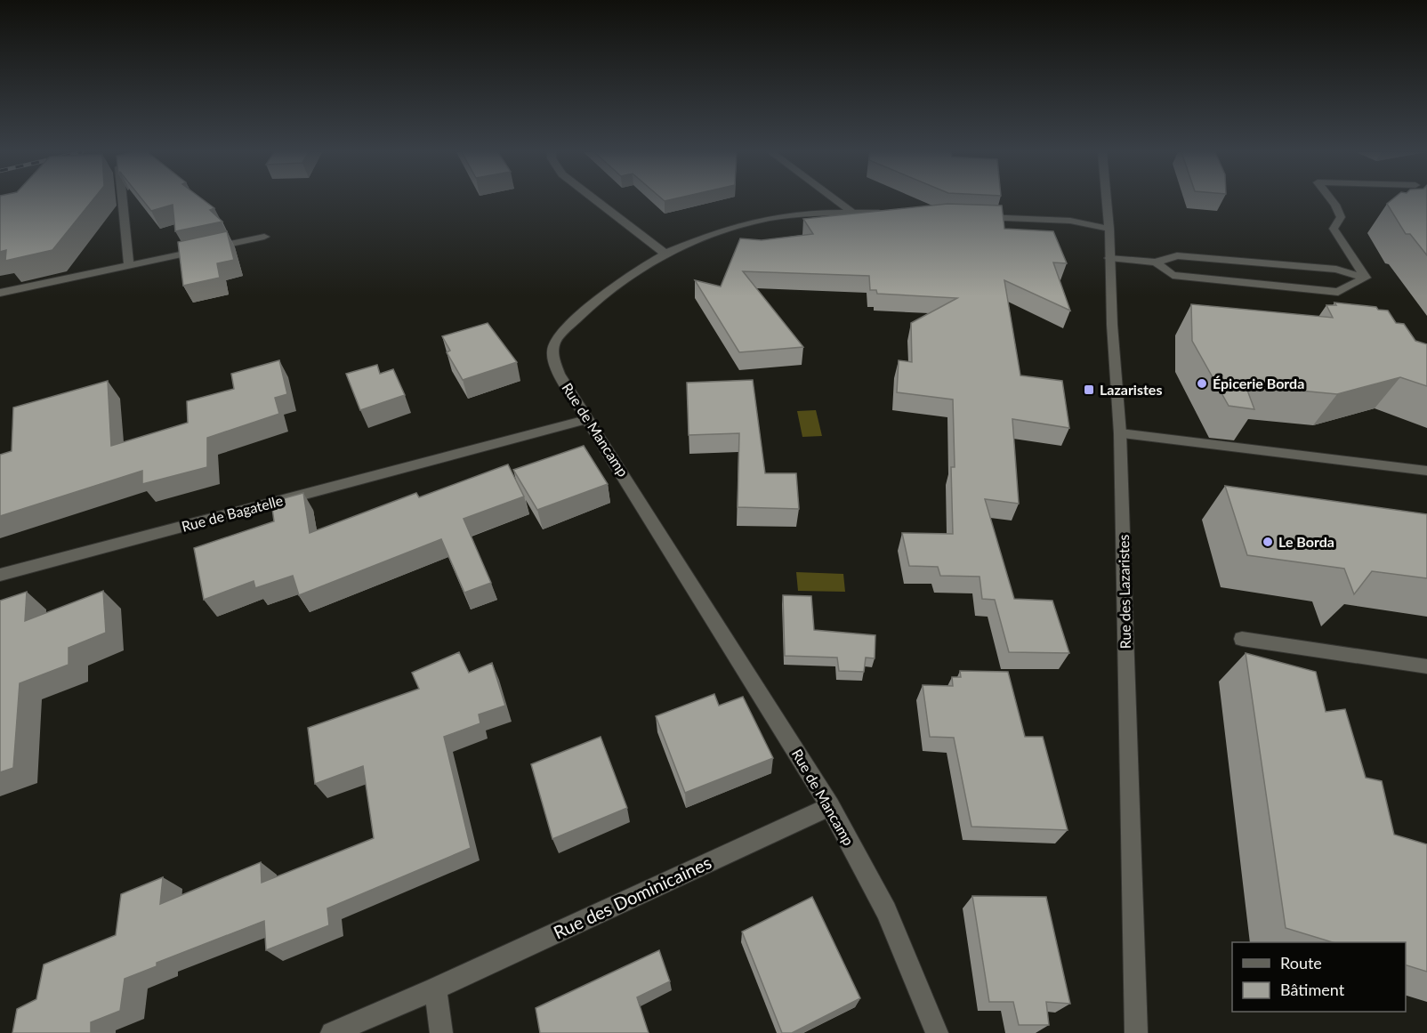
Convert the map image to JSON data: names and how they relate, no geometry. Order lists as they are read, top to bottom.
{
  "streets": {
    "street": [
      "Rue de Mancamp",
      "Rue de Bagatelle",
      "Rue des Lazaristes",
      "Rue des Dominicaines"
    ]
  },
  "crossings": [
    ["Rue de Mancamp", "Rue de Bagatelle"],
    ["Rue de Mancamp", "Rue des Dominicaines"]
  ],
  "places": {
    "other": ["Épicerie Borda", "Le Borda"],
    "transit": ["Lazaristes"]
  },
  "legend": ["Route", "Bâtiment"]
}
